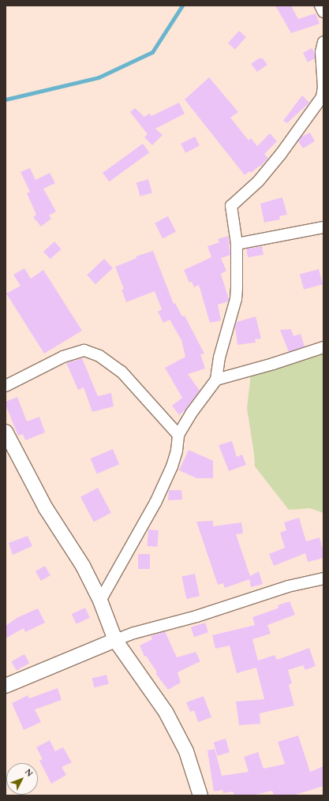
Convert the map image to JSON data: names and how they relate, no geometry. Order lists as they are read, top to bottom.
{
  "north": "top right"
}
